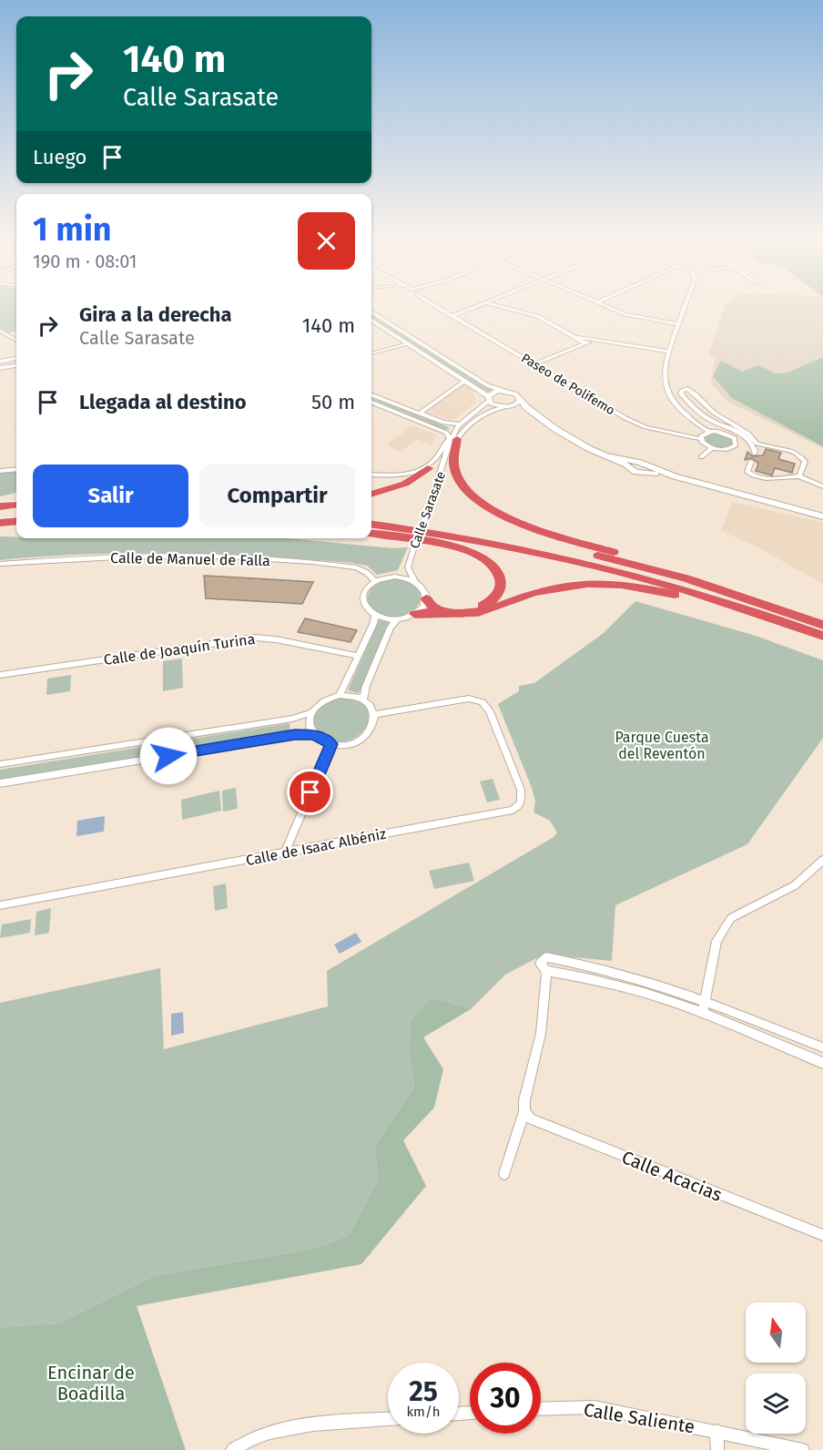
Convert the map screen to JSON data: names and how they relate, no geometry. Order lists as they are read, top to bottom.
{
  "streets": {
    "street": [
      "Paseo de Polifemo",
      "Calle Sarasate",
      "Calle de Manuel de Falla",
      "Calle de Joaquín Turina",
      "Calle de Isaac Albéniz",
      "Calle Acacias",
      "Calle Saliente"
    ]
  },
  "crossings": [
    ["Calle Sarasate", "Calle de Manuel de Falla"]
  ],
  "parks": ["Parque Cuesta del Reventón", "Encinar de Boadilla"],
  "north": "top",
  "page": {
    "turn": ["140 m", "Calle Sarasate"],
    "then": "Luego",
    "heading": ["1 min", "190 m · 08:01"],
    "list": [
      {
        "name": "Gira a la derecha",
        "note": "Calle Sarasate",
        "value": "140 m"
      },
      {
        "name": "Llegada al destino",
        "value": "50 m"
      }
    ],
    "buttons": ["Salir", "Compartir"],
    "speed": "25 km/h",
    "limit": "30"
  }
}
